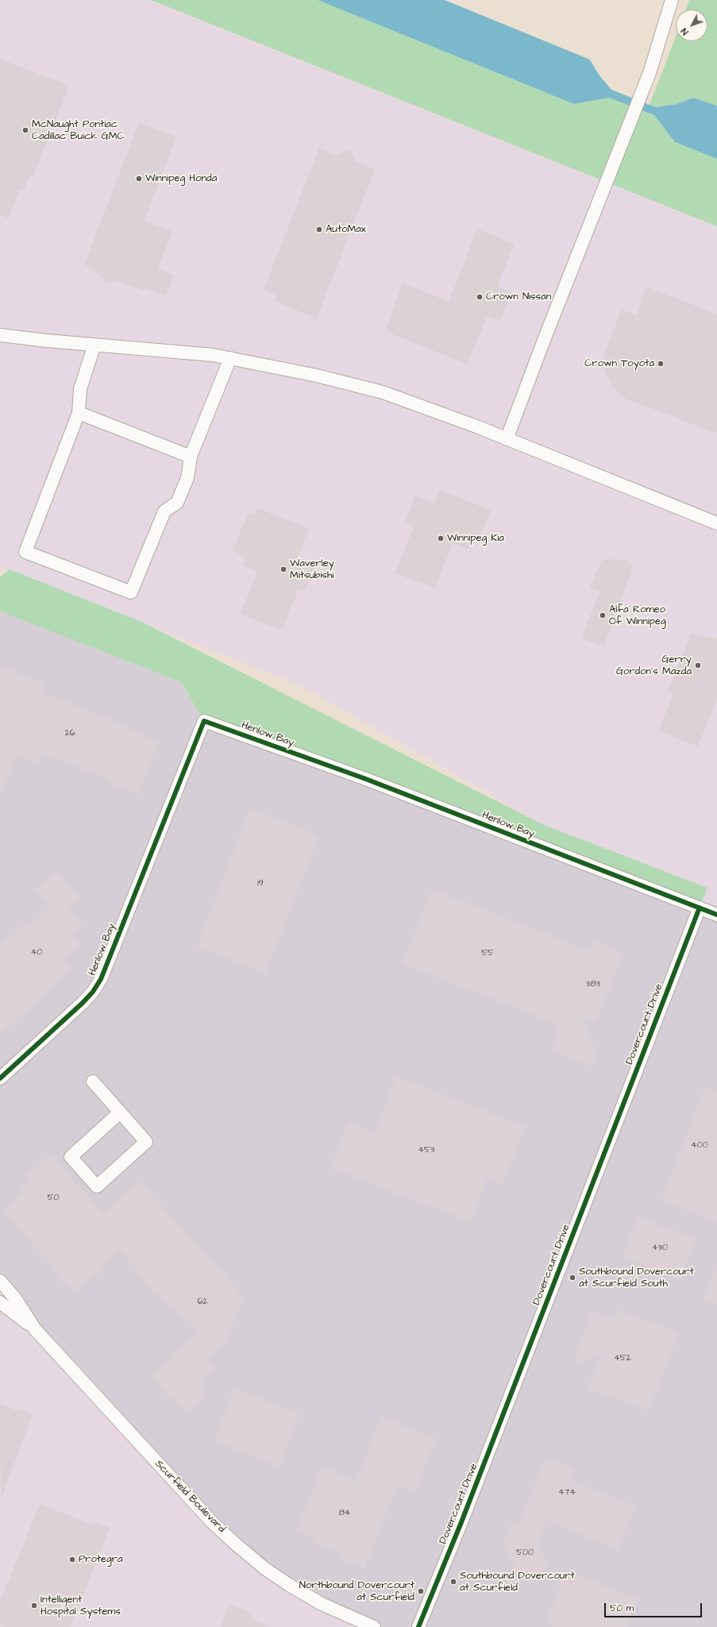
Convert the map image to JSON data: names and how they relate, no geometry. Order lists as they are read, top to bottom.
{
  "streets": {
    "street": ["Henlow Bay", "Dovercourt Drive", "Scurfield Boulevard"]
  },
  "crossings": [
    ["Henlow Bay", "Dovercourt Drive"]
  ],
  "places": [
    "McNaught Pontiac Cadillac Buick GMC",
    "Winnipeg Honda",
    "AutoMax",
    "Crown Nissan",
    "Crown Toyota",
    "Winnipeg Kia",
    "Waverley Mitsubishi",
    "Alfa Romeo Of Winnipeg",
    "Gerry Gordon's Mazda",
    "Southbound Dovercourt at Scurfield South",
    "Protegra",
    "Southbound Dovercourt at Scurfield",
    "Northbound Dovercourt at Scurfield",
    "Intelligent Hospital Systems"
  ],
  "house_numbers": [
    "26",
    "19",
    "40",
    "55",
    "383",
    "400",
    "453",
    "50",
    "430",
    "62",
    "452",
    "474",
    "84",
    "500"
  ],
  "scale_bar": "50 m",
  "north": "bottom left"
}
